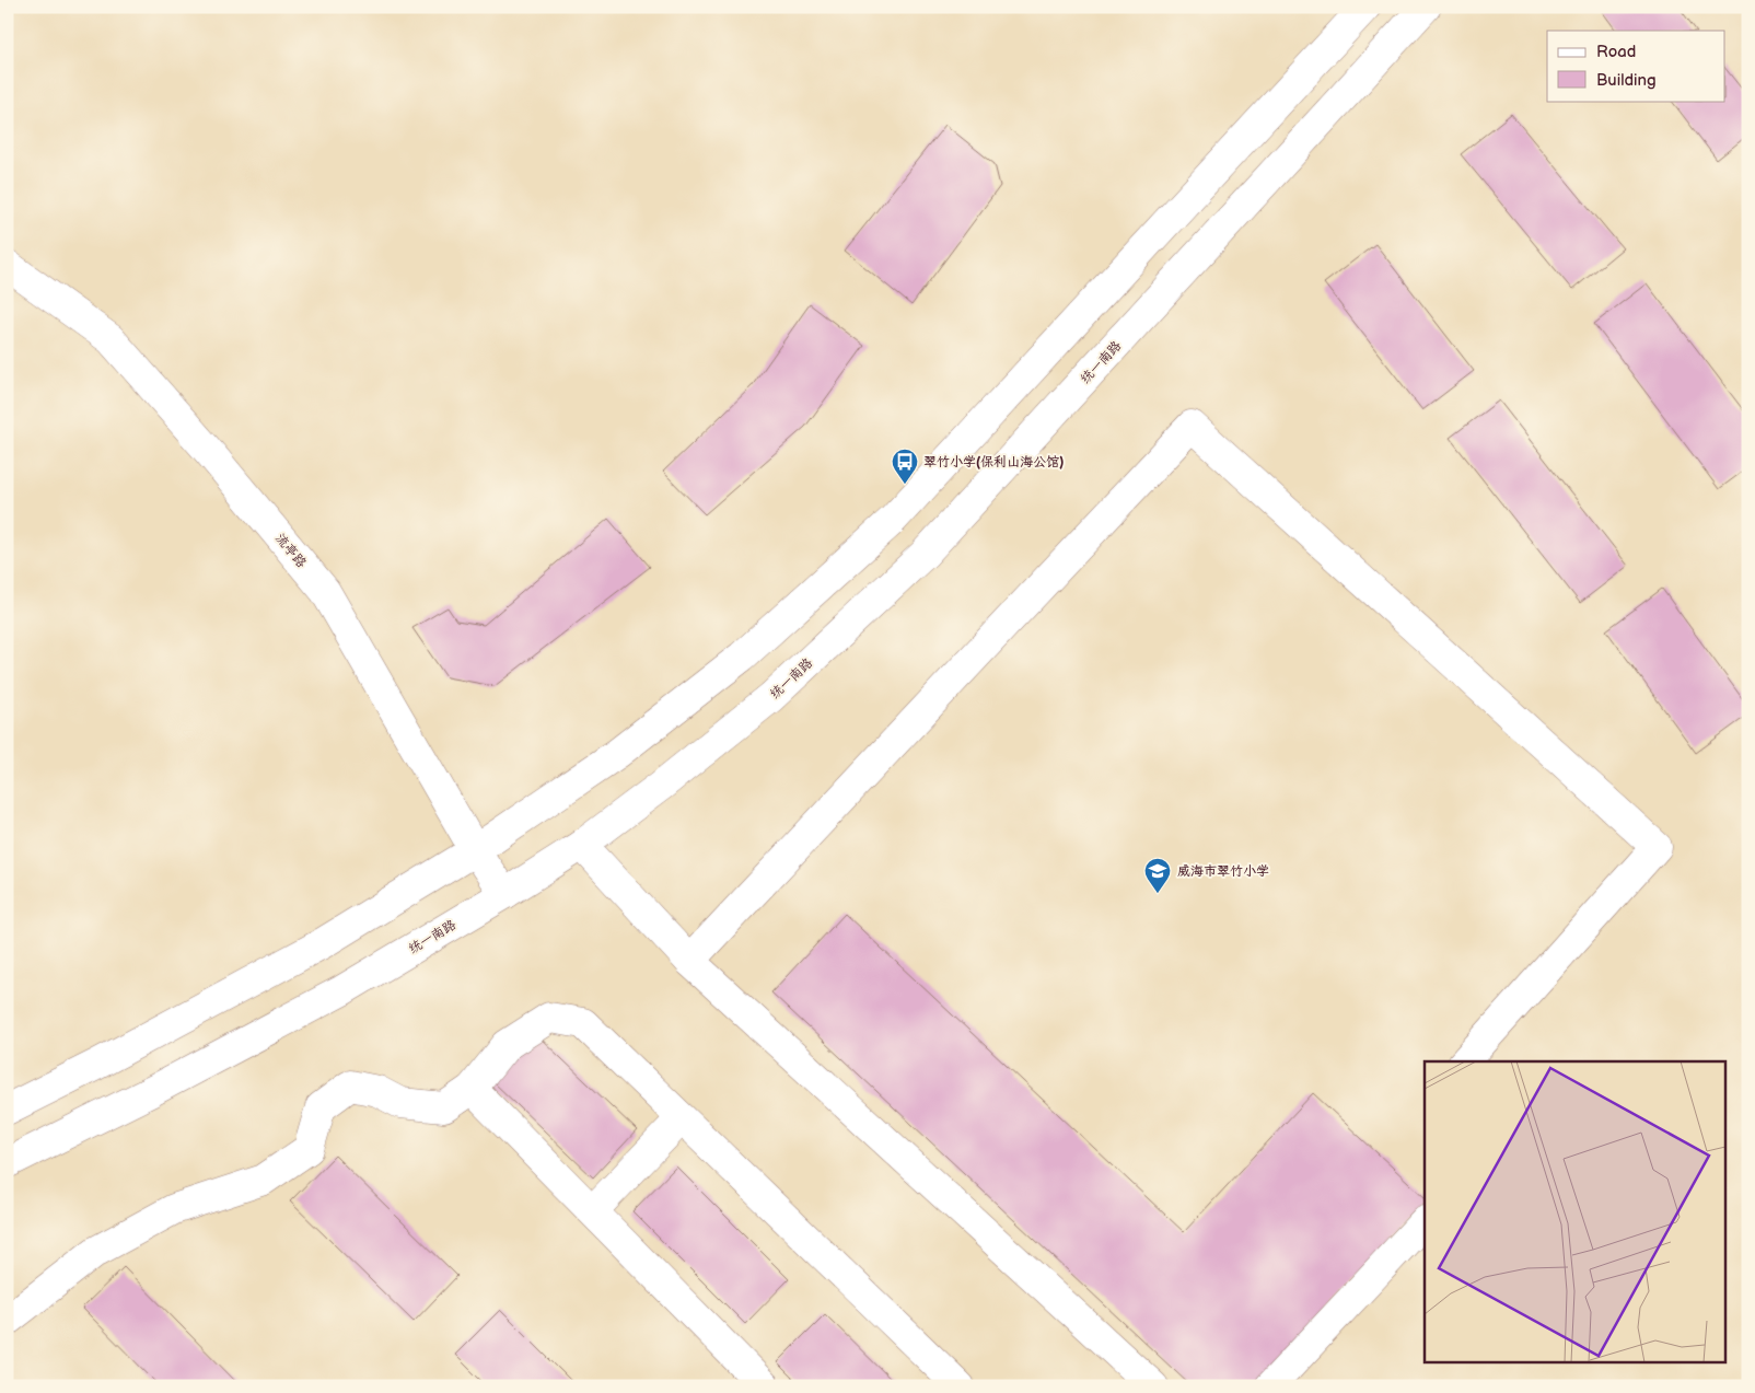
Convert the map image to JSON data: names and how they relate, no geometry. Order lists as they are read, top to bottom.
{
  "streets": {
    "main road": ["统一南路", "流亭路"]
  },
  "crossings": [
    ["统一南路", "流亭路"]
  ],
  "places": {
    "bus stop": ["翠竹小学(保利山海公馆)"],
    "school or university": ["威海市翠竹小学"]
  },
  "legend": ["Road", "Building"]
}
